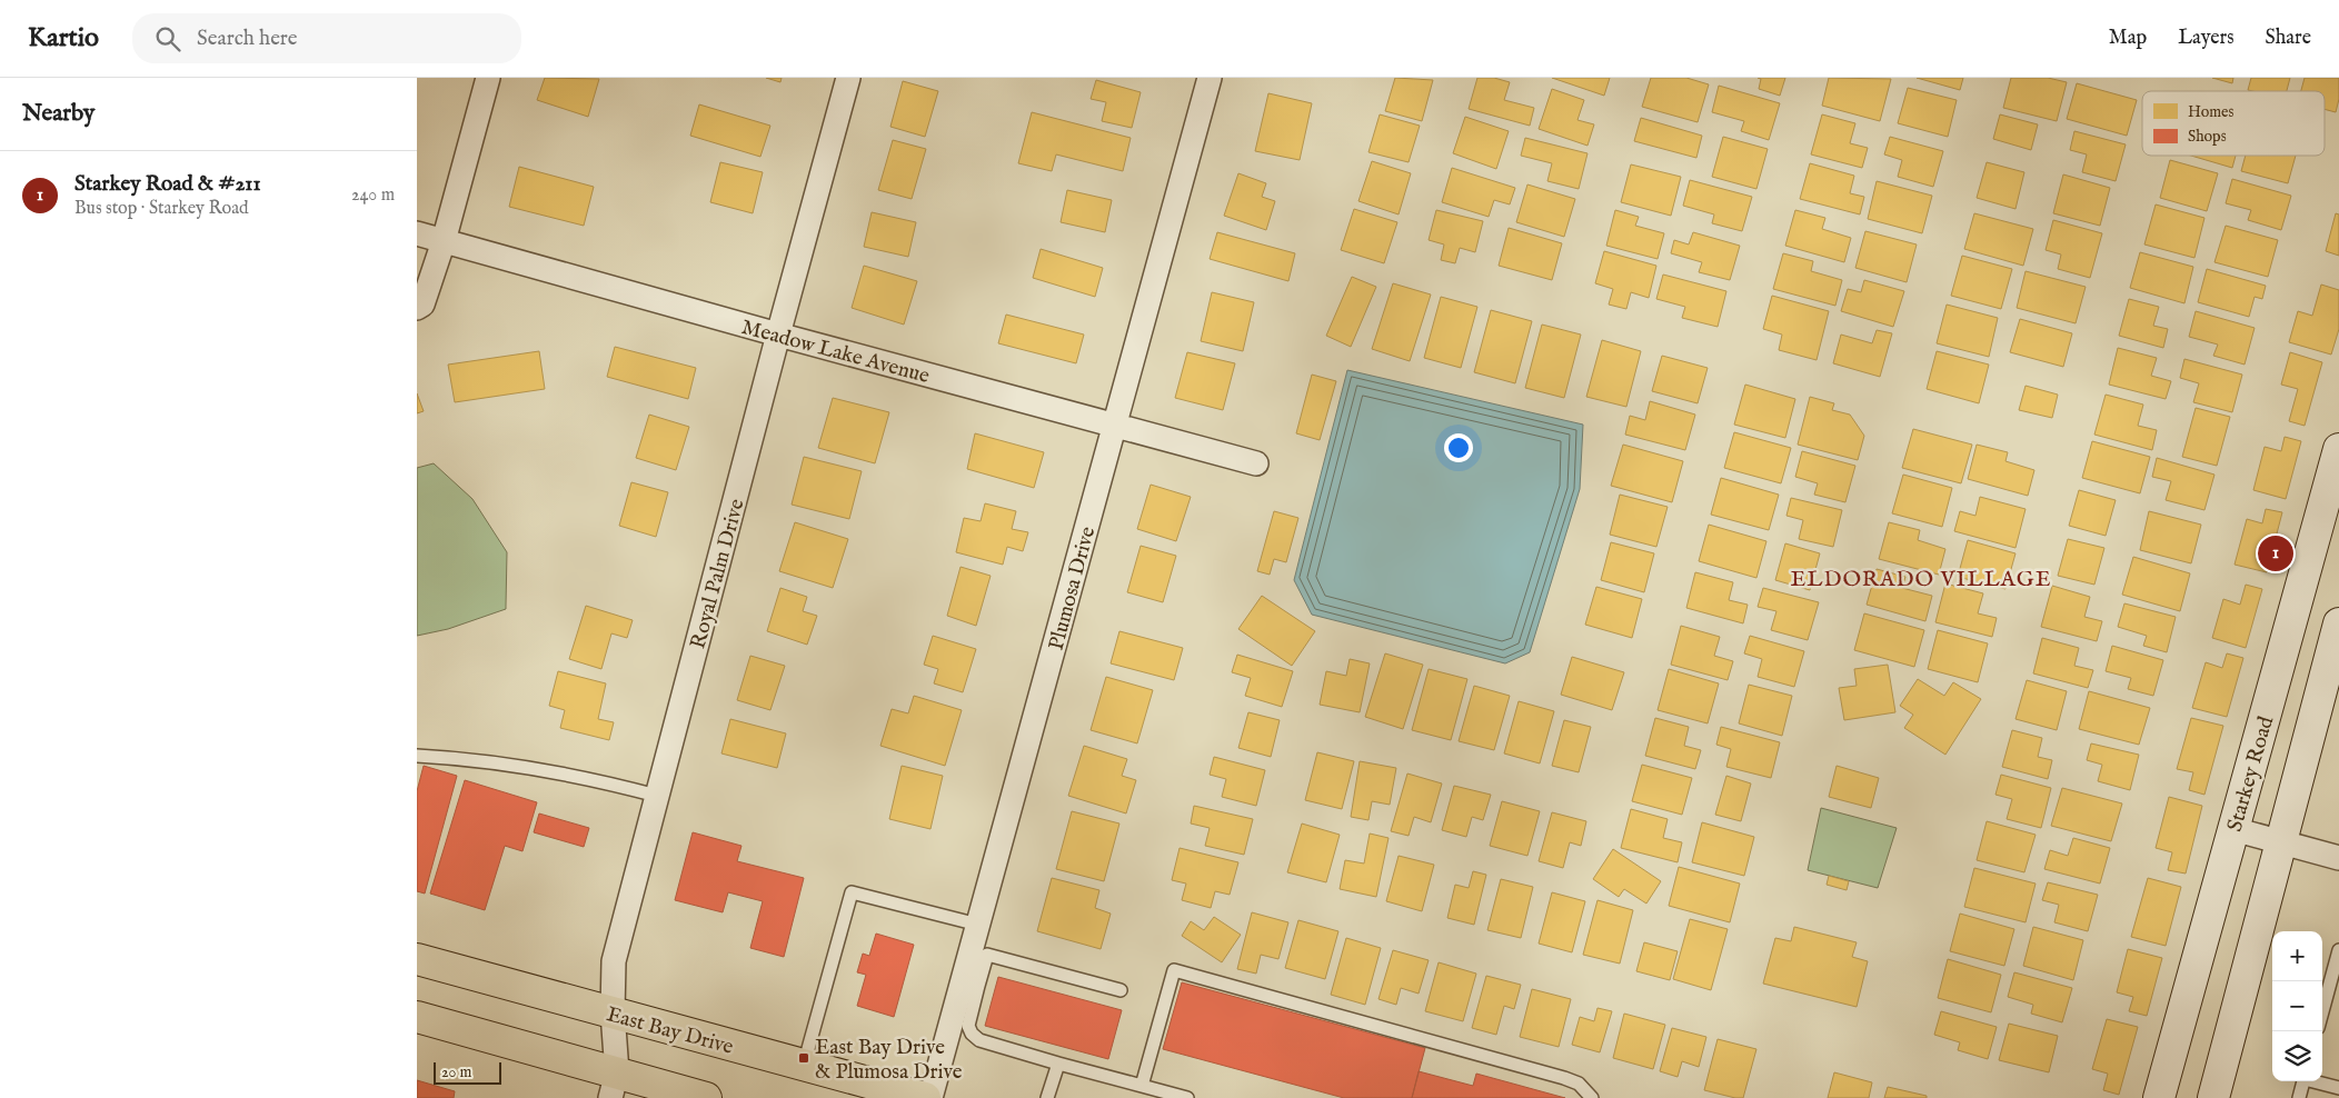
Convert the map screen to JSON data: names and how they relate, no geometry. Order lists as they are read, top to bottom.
{
  "streets": {
    "main road": ["Starkey Road", "East Bay Drive"],
    "street": ["Meadow Lake Avenue", "Royal Palm Drive", "Plumosa Drive"]
  },
  "crossings": [
    ["Meadow Lake Avenue", "Royal Palm Drive"],
    ["Meadow Lake Avenue", "Plumosa Drive"],
    ["Royal Palm Drive", "East Bay Drive"]
  ],
  "districts": ["ELDORADO VILLAGE"],
  "places": {
    "transit": ["East Bay Drive & Plumosa Drive"]
  },
  "legend": ["Homes", "Shops"],
  "scale_bar": "20 m",
  "page": {
    "header": "Kartio",
    "search": "Search here",
    "nav": ["Map", "Layers", "Share"],
    "heading": "Nearby",
    "list": [
      {
        "mark": "1",
        "name": "Starkey Road & #211",
        "note": "Bus stop · Starkey Road",
        "value": "240 m"
      }
    ],
    "pins": "1",
    "map_buttons": ["+", "−"],
    "scale": "20 m"
  }
}
